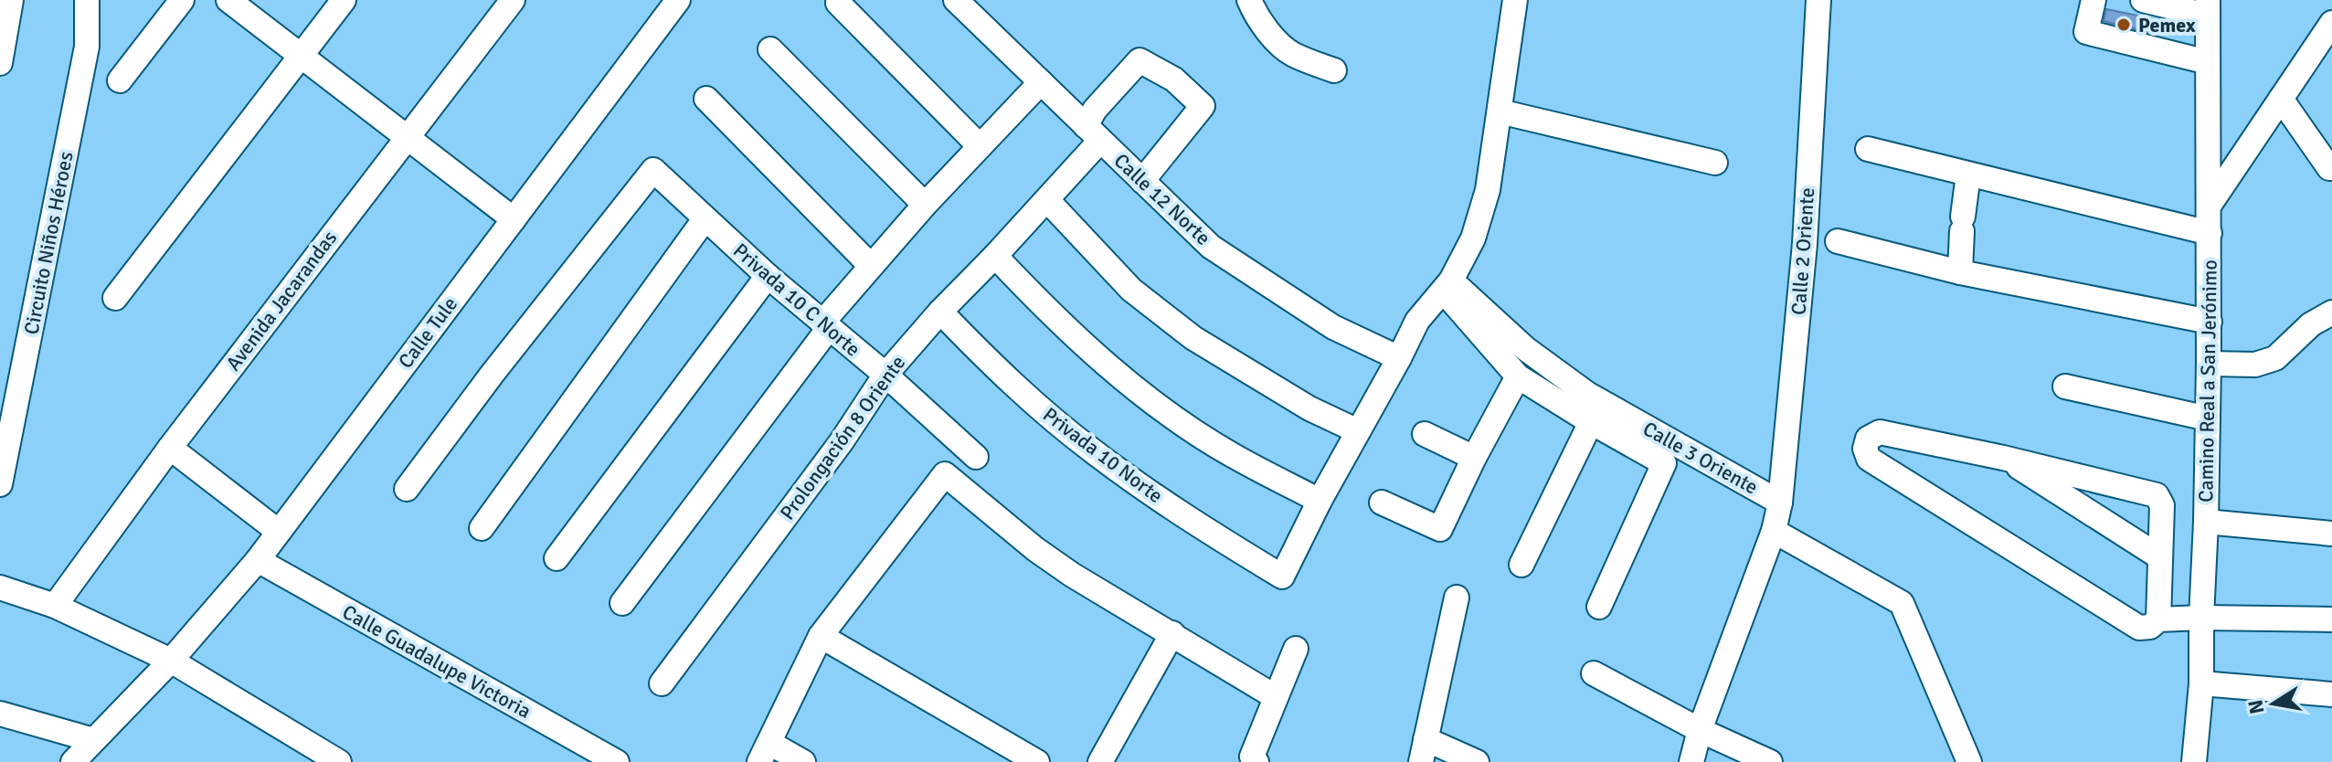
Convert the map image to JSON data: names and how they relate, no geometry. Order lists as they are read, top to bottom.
{
  "streets": {
    "street": [
      "Calle 12 Norte",
      "Circuito Niños Héroes",
      "Calle 2 Oriente",
      "Privada 10 C Norte",
      "Avenida Jacarandas",
      "Calle Tule",
      "Camino Real a San Jerónimo",
      "Prolongación 8 Oriente",
      "Privada 10 Norte",
      "Calle 3 Oriente",
      "Calle Guadalupe Victoria"
    ]
  },
  "crossings": [
    ["Calle 12 Norte", "Prolongación 8 Oriente"],
    ["Calle 2 Oriente", "Calle 3 Oriente"],
    ["Privada 10 C Norte", "Prolongación 8 Oriente"],
    ["Calle Tule", "Calle Guadalupe Victoria"],
    ["Prolongación 8 Oriente", "Privada 10 Norte"]
  ],
  "places": ["Pemex"],
  "north": "left"
}
